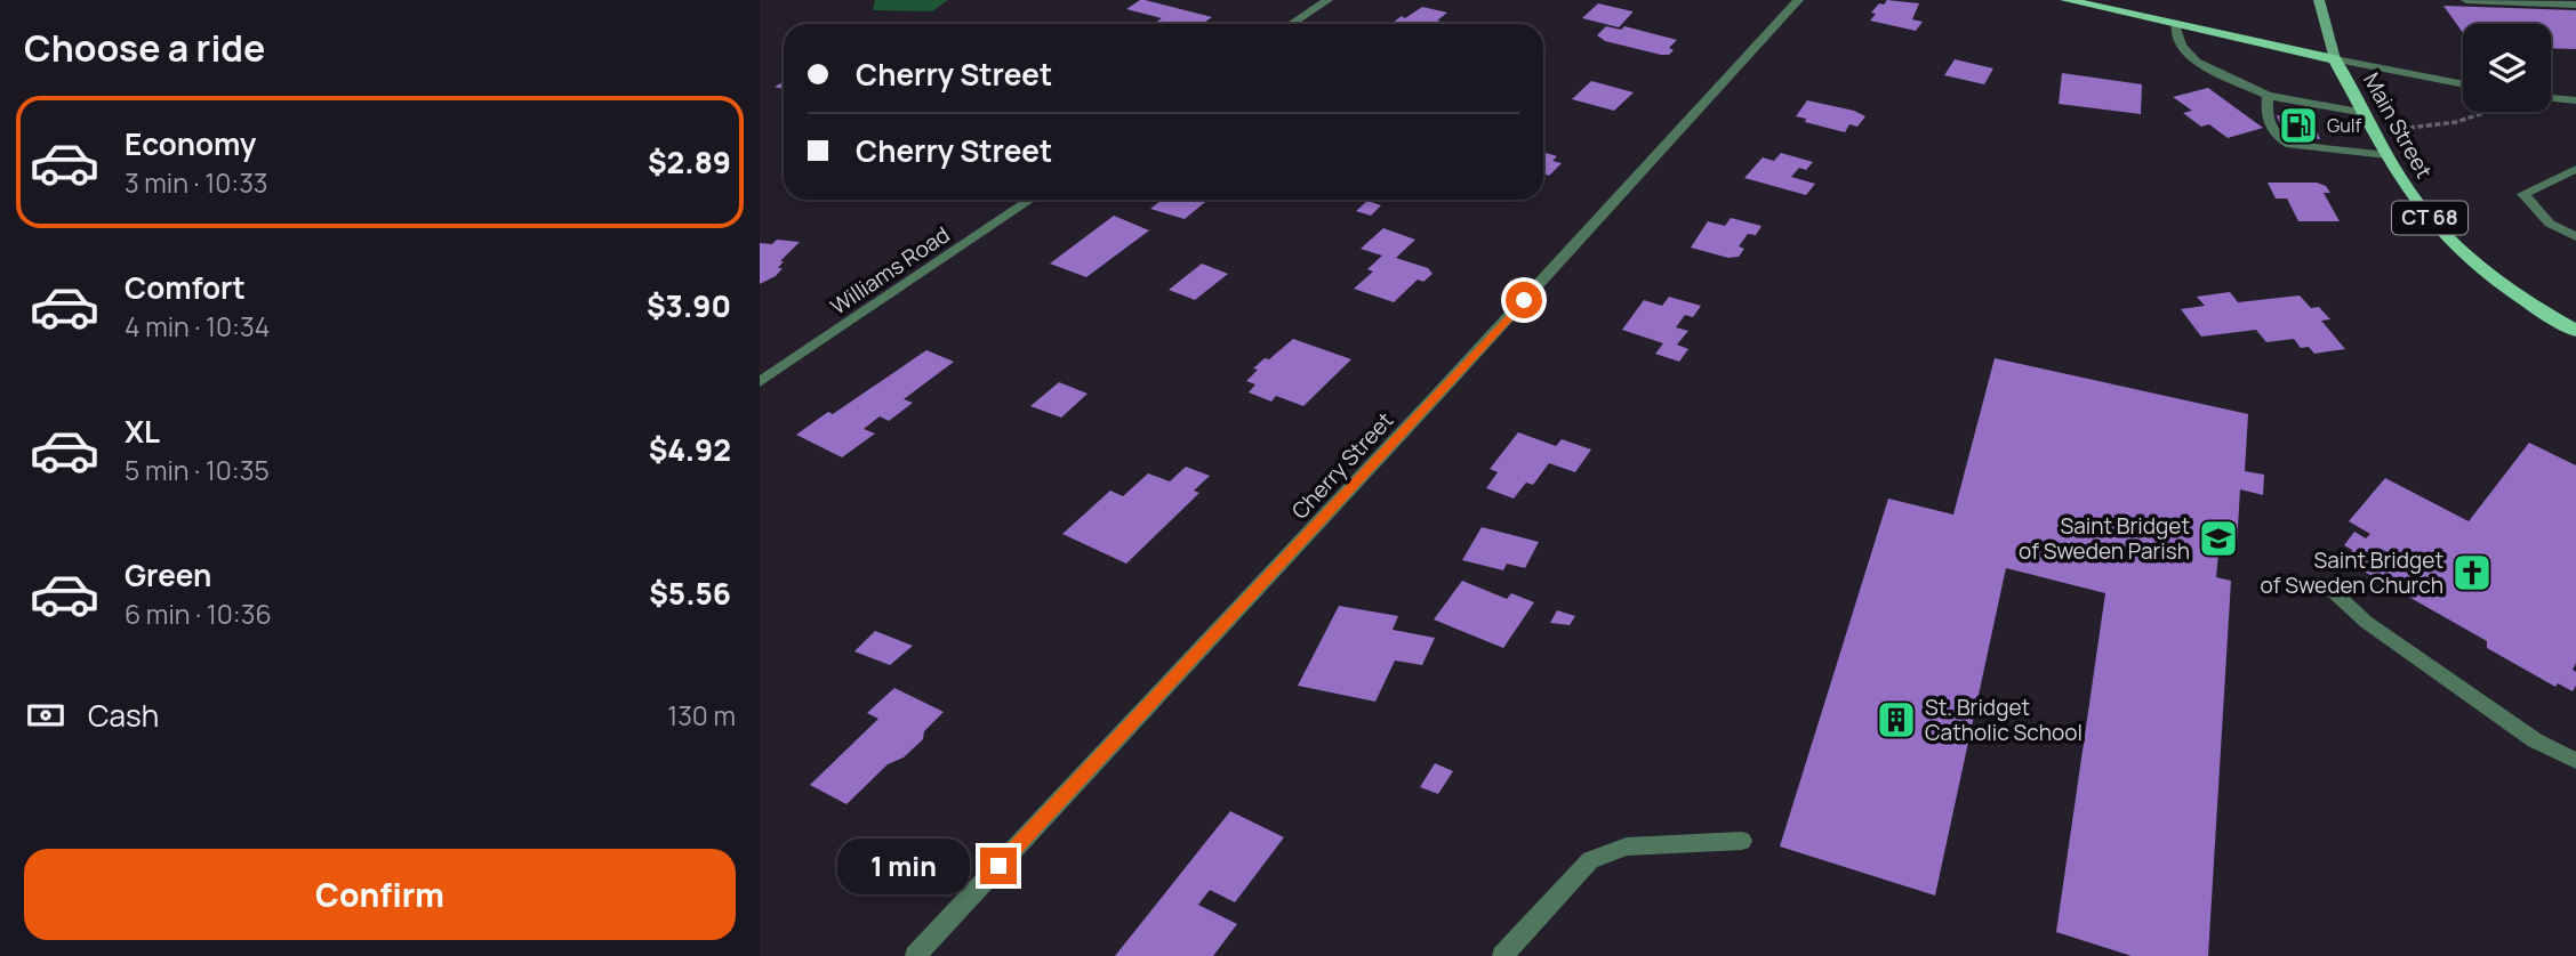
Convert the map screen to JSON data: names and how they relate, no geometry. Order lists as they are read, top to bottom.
{
  "streets": {
    "main road": ["Main Street", "CT 68"],
    "street": ["Williams Road", "Cherry Street"]
  },
  "places": {
    "fuel station": ["Gulf"],
    "school or university": ["Saint Bridget of Sweden Parish"],
    "church": ["Saint Bridget of Sweden Church"],
    "building": ["St. Bridget Catholic School"]
  },
  "page": {
    "heading": "Choose a ride",
    "banner": ["Cherry Street", "Cherry Street"],
    "list": [
      {
        "name": "Economy",
        "note": "3 min · 10:33",
        "value": "$2.89"
      },
      {
        "name": "Comfort",
        "note": "4 min · 10:34",
        "value": "$3.90"
      },
      {
        "name": "XL",
        "note": "5 min · 10:35",
        "value": "$4.92"
      },
      {
        "name": "Green",
        "note": "6 min · 10:36",
        "value": "$5.56"
      }
    ],
    "pay": ["Cash", "130 m"],
    "buttons": "Confirm",
    "bubble": "1 min"
  }
}
